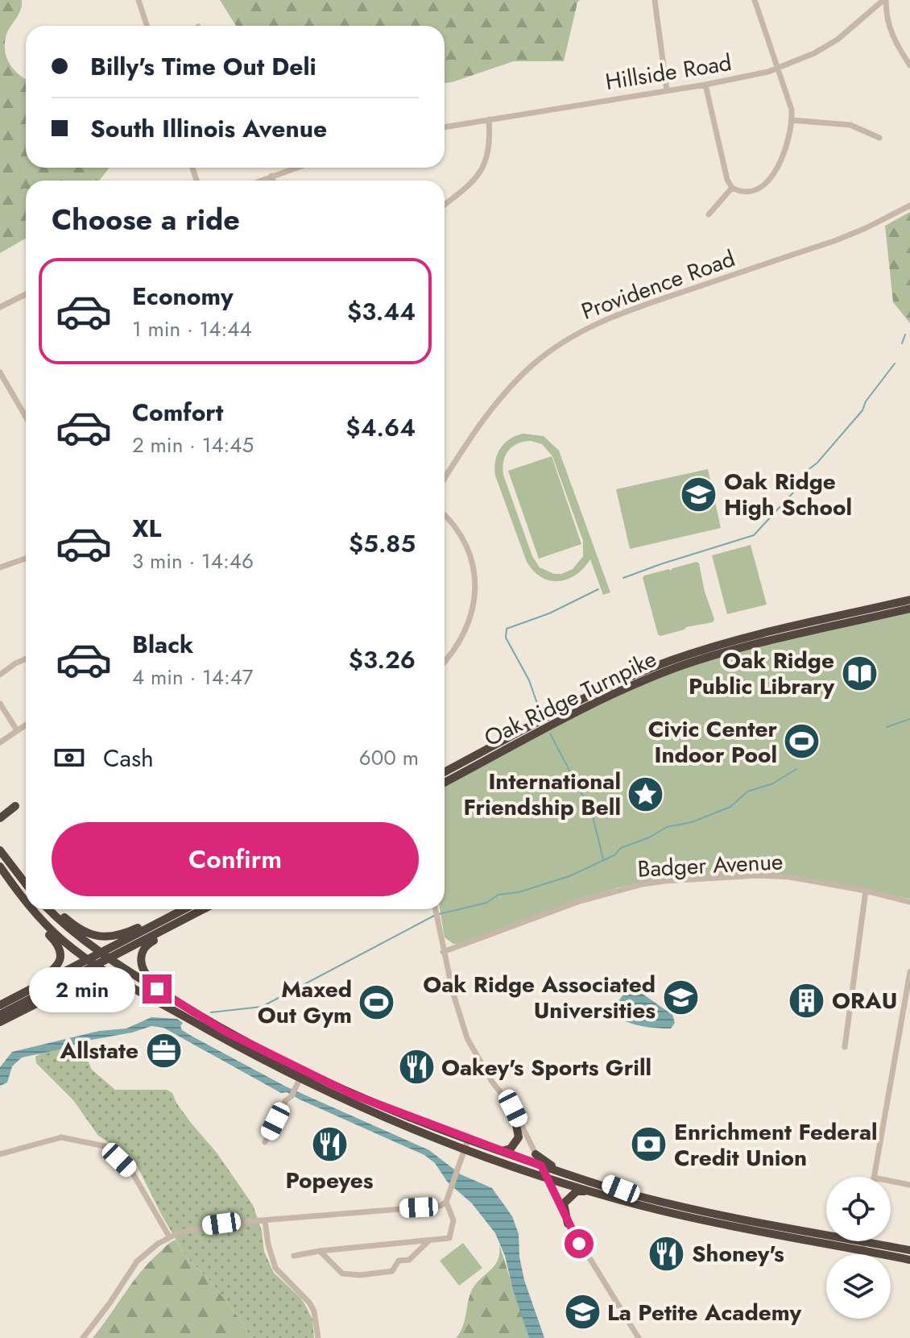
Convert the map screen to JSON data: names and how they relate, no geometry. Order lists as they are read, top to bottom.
{
  "streets": {
    "highway": ["Oak Ridge Turnpike"],
    "street": ["Hillside Road", "Providence Road", "Badger Avenue"]
  },
  "places": {
    "school or university": ["Oak Ridge High School", "Oak Ridge Associated Universities", "La Petite Academy"],
    "library": ["Oak Ridge Public Library"],
    "sports": ["Civic Center Indoor Pool", "Maxed Out Gym"],
    "place": ["International Friendship Bell"],
    "building": ["ORAU"],
    "office": ["Allstate"],
    "restaurant": ["Oakey's Sports Grill", "Popeyes", "Shoney's"],
    "bank": ["Enrichment Federal Credit Union"]
  },
  "page": {
    "banner": ["Billy's Time Out Deli", "South Illinois Avenue"],
    "heading": "Choose a ride",
    "list": [
      {
        "name": "Economy",
        "note": "1 min · 14:44",
        "value": "$3.44"
      },
      {
        "name": "Comfort",
        "note": "2 min · 14:45",
        "value": "$4.64"
      },
      {
        "name": "XL",
        "note": "3 min · 14:46",
        "value": "$5.85"
      },
      {
        "name": "Black",
        "note": "4 min · 14:47",
        "value": "$3.26"
      }
    ],
    "pay": ["Cash", "600 m"],
    "buttons": "Confirm",
    "bubble": "2 min"
  }
}
